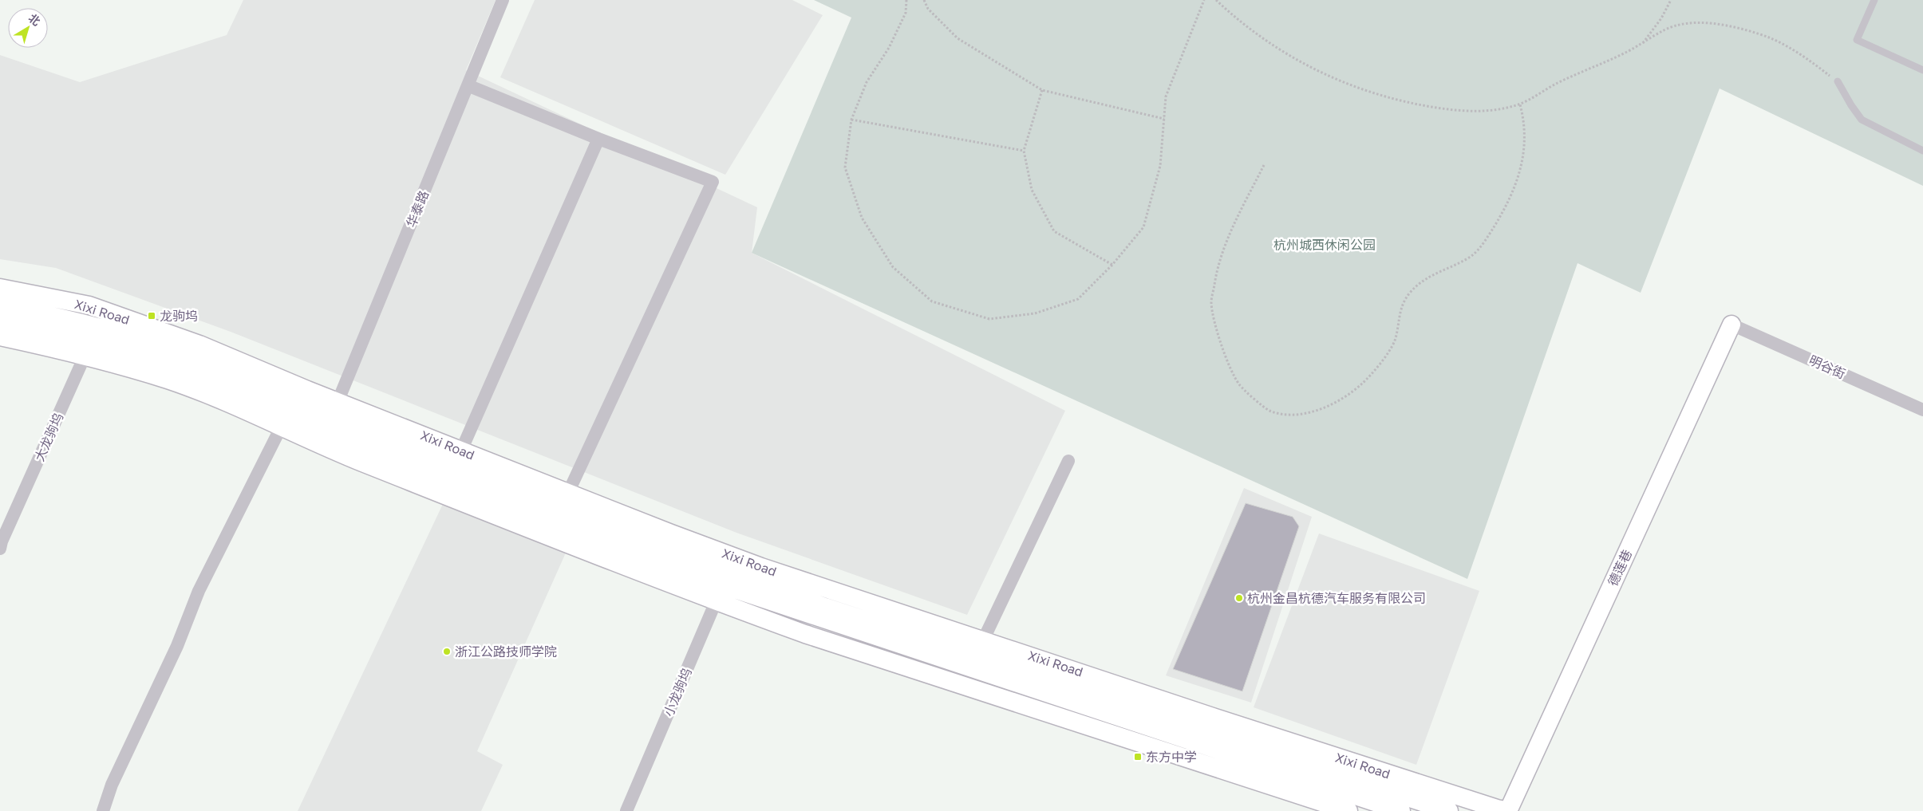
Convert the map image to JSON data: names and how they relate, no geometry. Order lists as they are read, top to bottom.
{
  "streets": {
    "street": [
      "华泰路",
      "Xixi Road",
      "明谷街",
      "大龙驹坞",
      "德莲巷",
      "小龙驹坞"
    ]
  },
  "crossings": [
    ["华泰路", "Xixi Road"],
    ["Xixi Road", "大龙驹坞"],
    ["Xixi Road", "德莲巷"],
    ["Xixi Road", "小龙驹坞"],
    ["明谷街", "德莲巷"]
  ],
  "parks": ["杭州城西休闲公园"],
  "places": {
    "transit": ["龙驹坞", "东方中学"],
    "other": ["杭州金昌杭德汽车服务有限公司", "浙江公路技师学院"]
  },
  "north": "top right"
}
